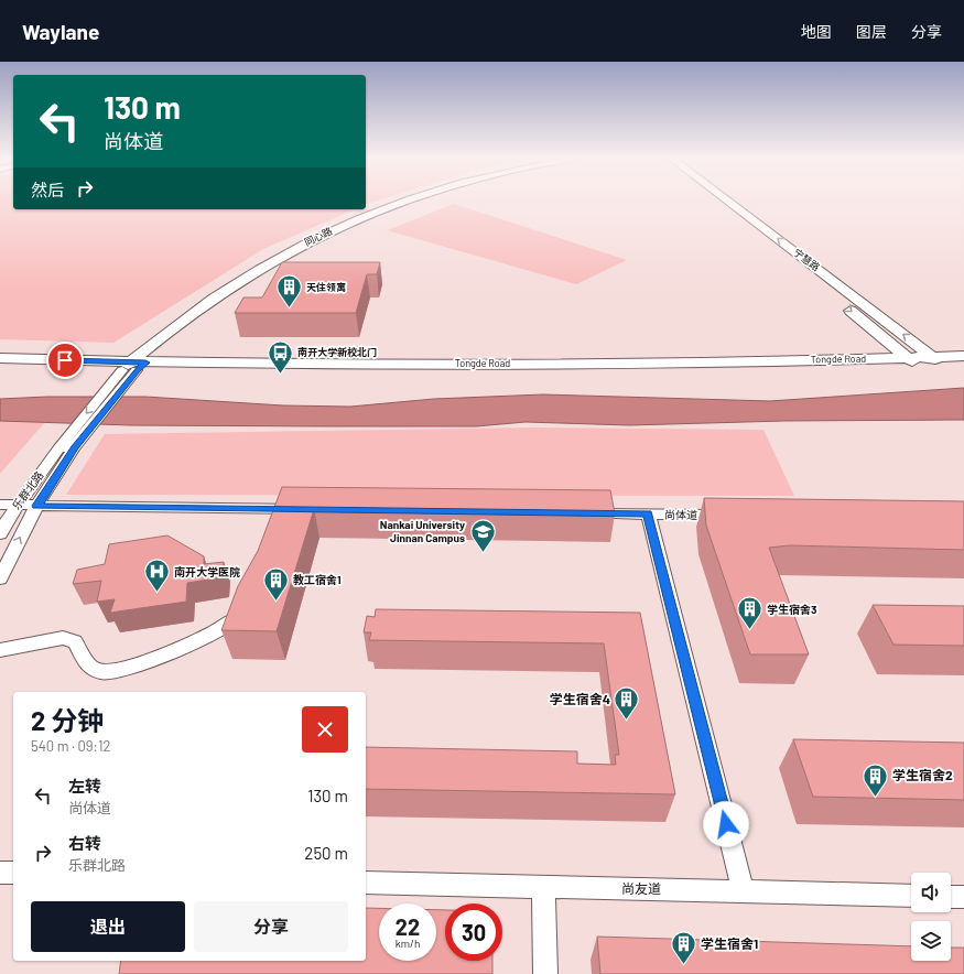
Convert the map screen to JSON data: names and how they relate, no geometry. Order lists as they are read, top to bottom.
{
  "streets": {
    "main road": ["同心路", "宁慧路", "Tongde Road"],
    "street": ["乐群北路", "尚体道", "尚友道"]
  },
  "crossings": [
    ["同心路", "Tongde Road"],
    ["同心路", "乐群北路"],
    ["宁慧路", "Tongde Road"],
    ["Tongde Road", "乐群北路"]
  ],
  "places": {
    "building": [
      "天住领寓",
      "教工宿舍1",
      "学生宿舍3",
      "学生宿舍4",
      "学生宿舍2",
      "学生宿舍1"
    ],
    "bus stop": ["南开大学新校北门"],
    "school or university": ["Nankai University Jinnan Campus"],
    "hospital": ["南开大学医院"]
  },
  "page": {
    "header": "Waylane",
    "nav": ["地图", "图层", "分享"],
    "turn": ["130 m", "尚体道"],
    "then": "然后",
    "heading": ["2 分钟", "540 m · 09:12"],
    "list": [
      {
        "name": "左转",
        "note": "尚体道",
        "value": "130 m"
      },
      {
        "name": "右转",
        "note": "乐群北路",
        "value": "250 m"
      }
    ],
    "buttons": ["退出", "分享"],
    "speed": "22 km/h",
    "limit": "30"
  }
}
